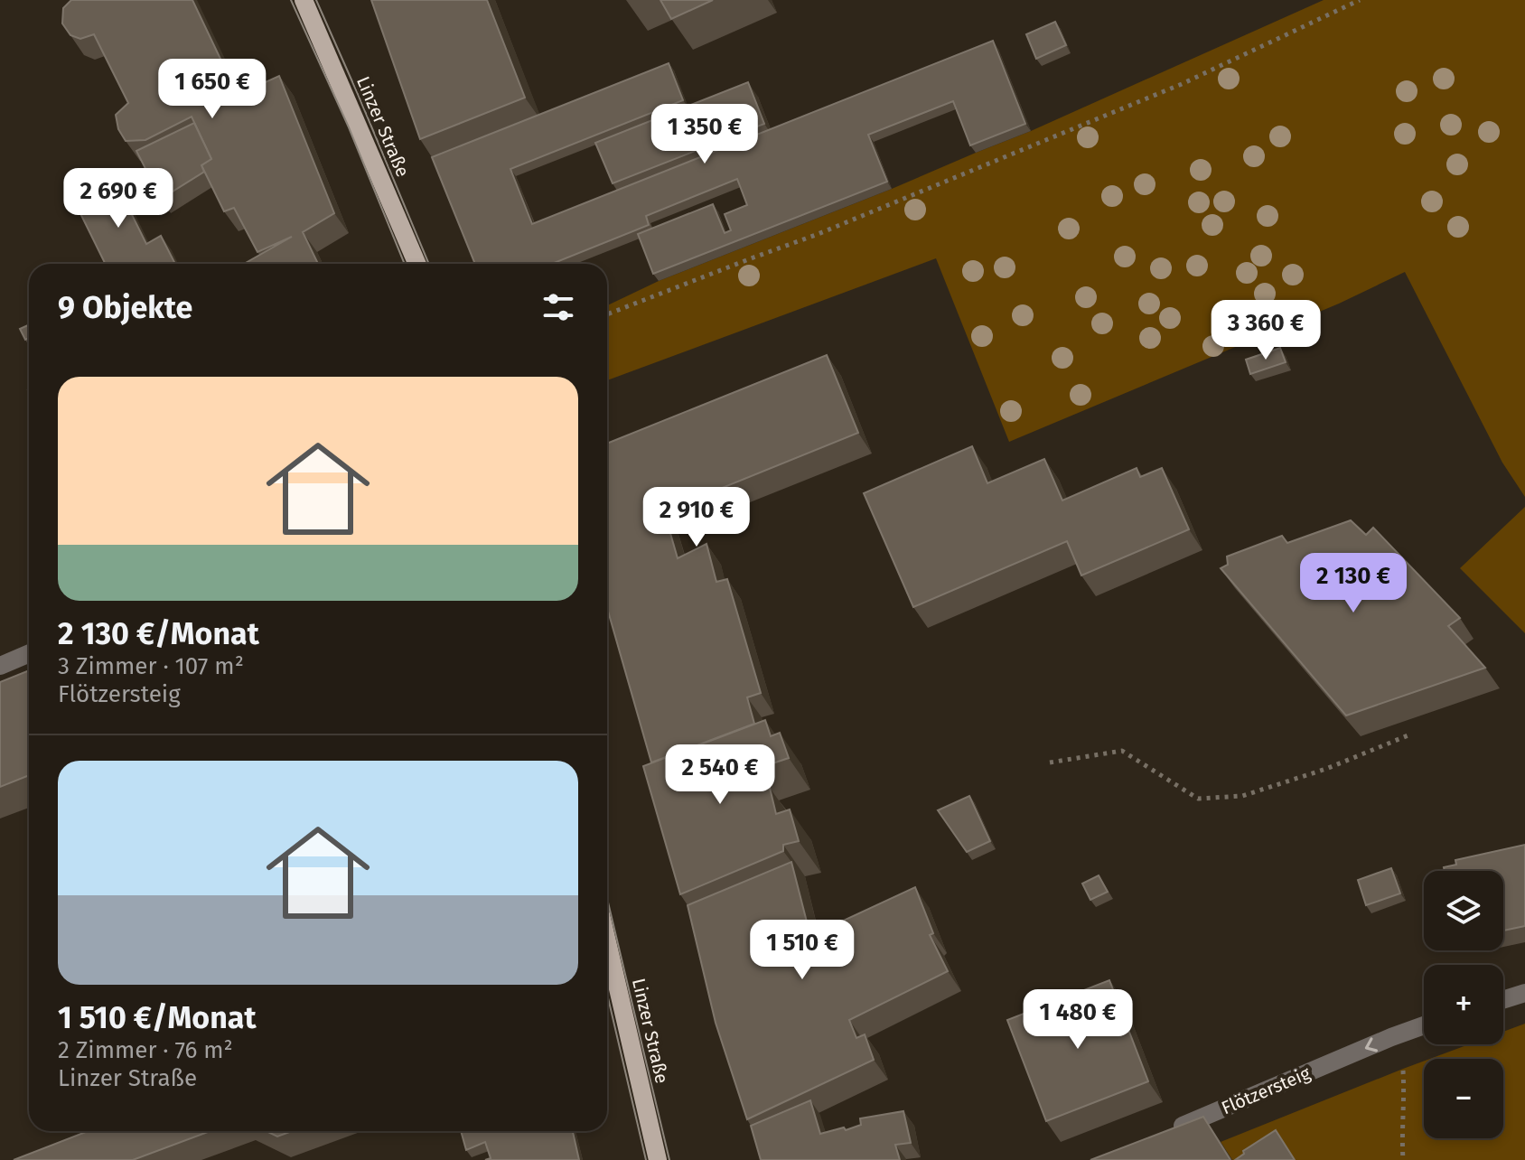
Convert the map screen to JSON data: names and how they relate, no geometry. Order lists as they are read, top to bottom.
{
  "streets": {
    "main road": ["Linzer Straße"],
    "street": ["Flötzersteig"]
  },
  "one_way": ["Flötzersteig"],
  "page": {
    "price": [
      "1 650 €",
      "1 350 €",
      "2 690 €",
      "3 360 €",
      "2 910 €",
      "2 130 €",
      "2 540 €",
      "1 510 €",
      "1 480 €"
    ],
    "heading": "9 Objekte",
    "list": [
      {
        "name": "2 130 €/Monat",
        "note": "3 Zimmer · 107 m² · Flötzersteig"
      },
      {
        "name": "1 510 €/Monat",
        "note": "2 Zimmer · 76 m² · Linzer Straße"
      }
    ],
    "map_buttons": ["+", "−"]
  }
}
